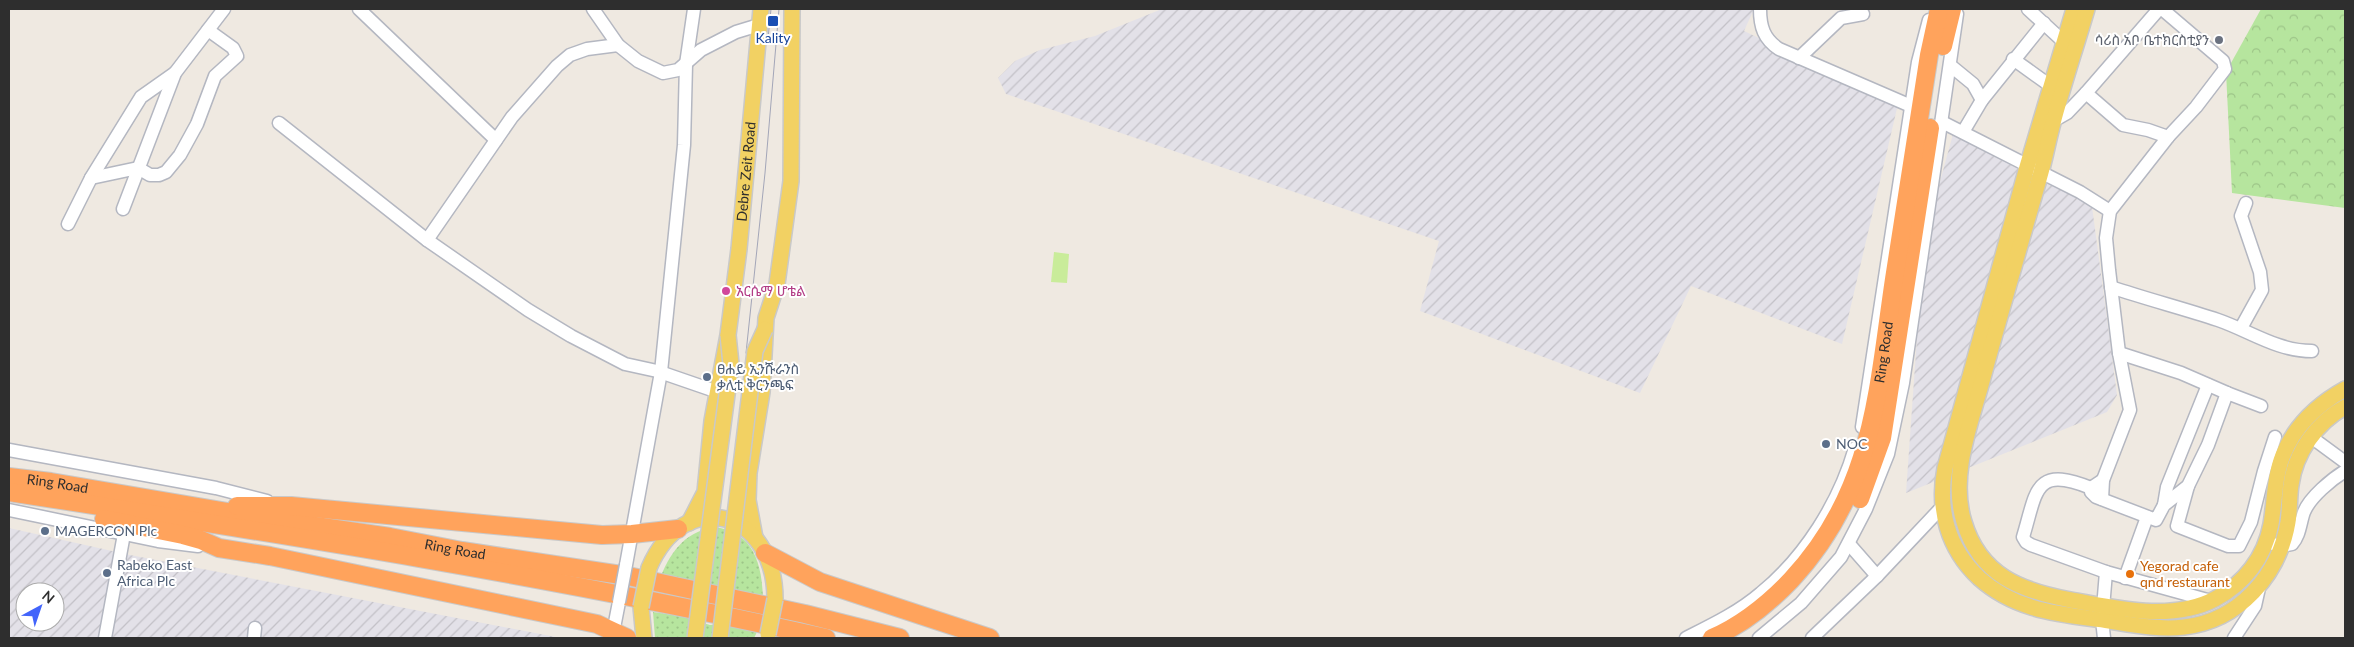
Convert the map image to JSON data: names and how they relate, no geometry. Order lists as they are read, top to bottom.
{
  "streets": {
    "highway": ["Ring Road"],
    "main road": ["Debre Zeit Road"]
  },
  "places": {
    "transit": ["Kality"],
    "other": [
      "ሳሪስ አቦ ቤተክርስቲያን",
      "አርሴማ ሆቴል",
      "ፀሐይ ኢንሹራንስ ቃሊቲ ቅርንጫፍ",
      "NOC",
      "MAGERCON Plc",
      "Rabeko East Africa Plc",
      "Yegorad cafe qnd restaurant"
    ]
  },
  "north": "top right"
}
